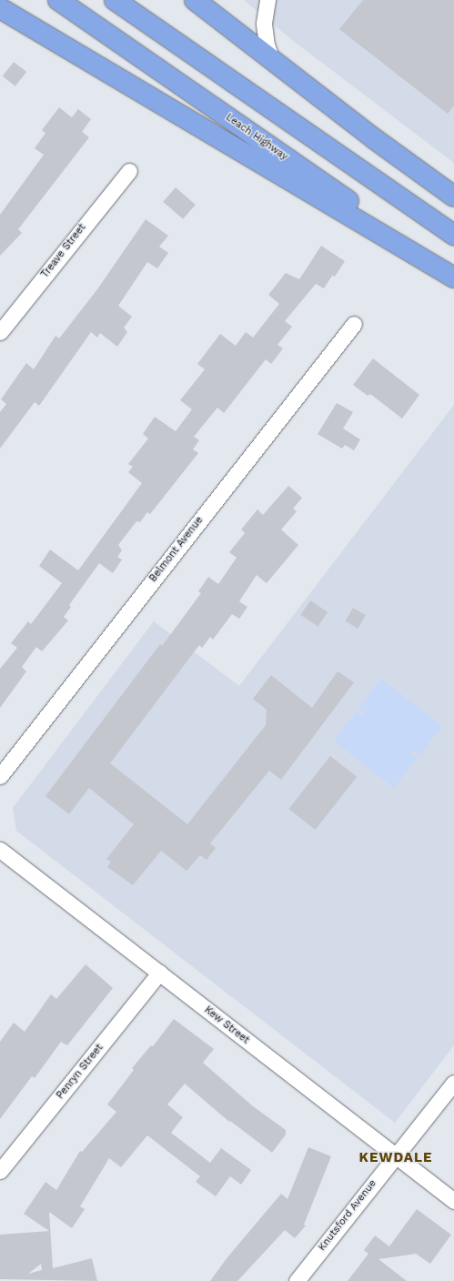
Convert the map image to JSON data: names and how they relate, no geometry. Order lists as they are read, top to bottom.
{
  "streets": {
    "highway": ["Leach Highway"],
    "street": [
      "Treave Street",
      "Belmont Avenue",
      "Kew Street",
      "Penryn Street",
      "Knutsford Avenue"
    ]
  },
  "crossings": [
    ["Kew Street", "Penryn Street"],
    ["Kew Street", "Knutsford Avenue"]
  ],
  "districts": ["KEWDALE"]
}
